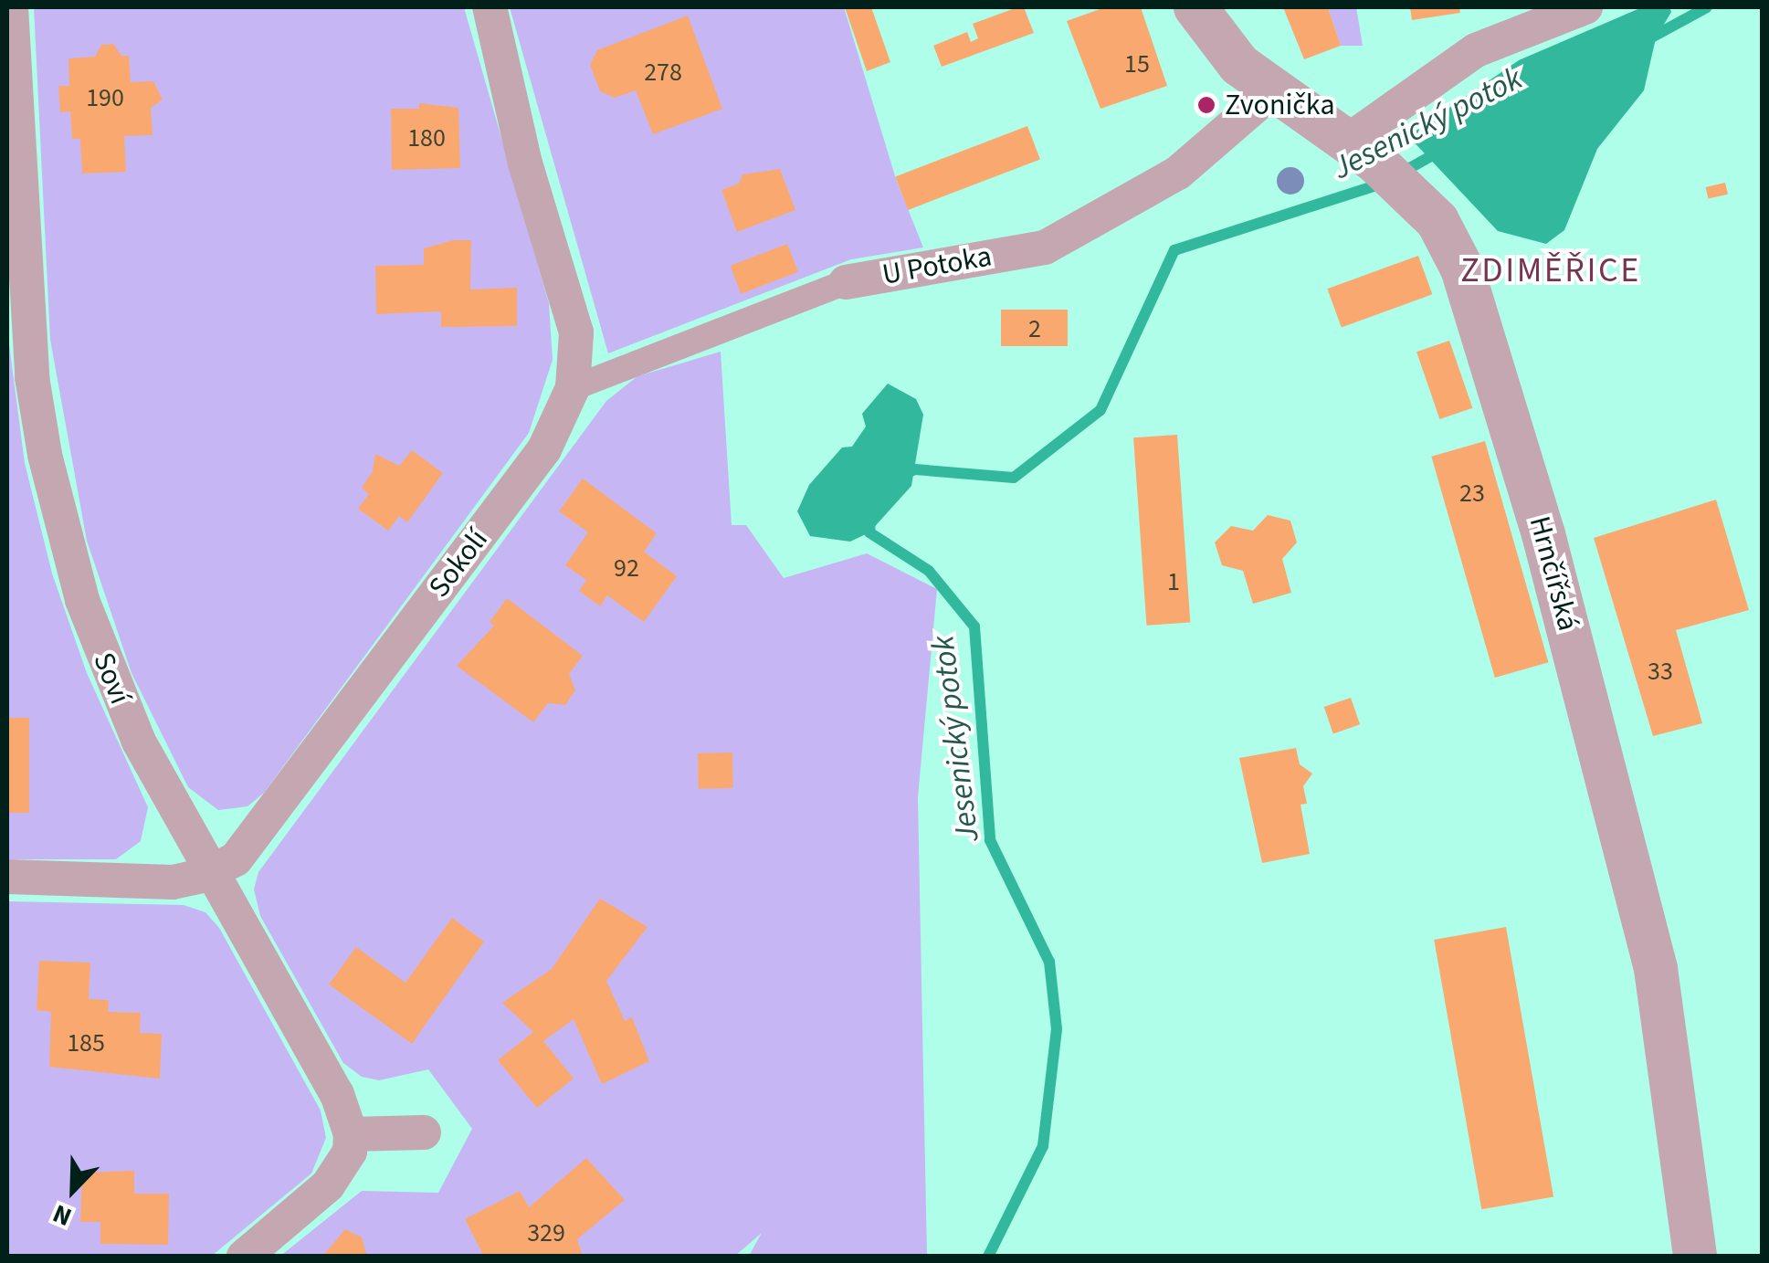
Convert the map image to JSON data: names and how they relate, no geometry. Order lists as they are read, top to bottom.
{
  "streets": {
    "street": [
      "U Potoka",
      "Sokolí",
      "Hrnčířská",
      "Soví"
    ]
  },
  "crossings": [
    ["U Potoka", "Sokolí"],
    ["U Potoka", "Hrnčířská"],
    ["Sokolí", "Soví"]
  ],
  "districts": ["ZDIMĚŘICE"],
  "water": ["Jesenický potok"],
  "places": ["Zvonička"],
  "house_numbers": [
    "15",
    "278",
    "190",
    "180",
    "2",
    "23",
    "92",
    "1",
    "33",
    "185",
    "329"
  ],
  "north": "bottom left"
}
